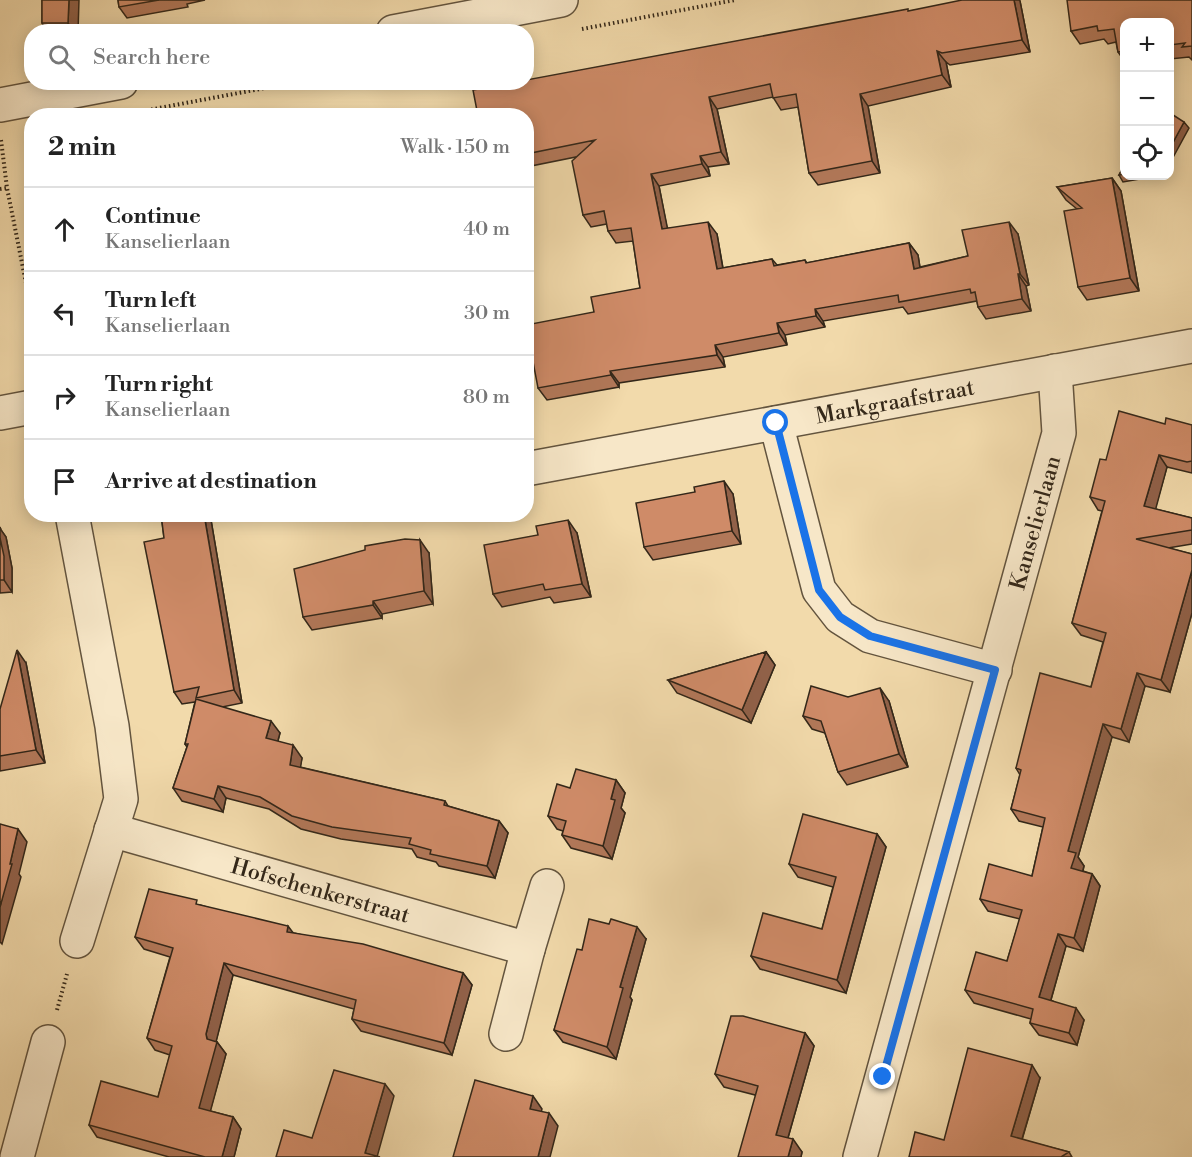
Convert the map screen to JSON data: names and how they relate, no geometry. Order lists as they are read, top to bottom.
{
  "streets": {
    "street": ["Markgraafstraat", "Kanselierlaan", "Hofschenkerstraat"]
  },
  "crossings": [
    ["Markgraafstraat", "Kanselierlaan"]
  ],
  "page": {
    "map_buttons": ["+", "−"],
    "search": "Search here",
    "heading": ["2 min", "Walk · 150 m"],
    "list": [
      ["Continue", "Kanselierlaan", "40 m"],
      ["Turn left", "Kanselierlaan", "30 m"],
      ["Turn right", "Kanselierlaan", "80 m"],
      "Arrive at destination"
    ]
  }
}
